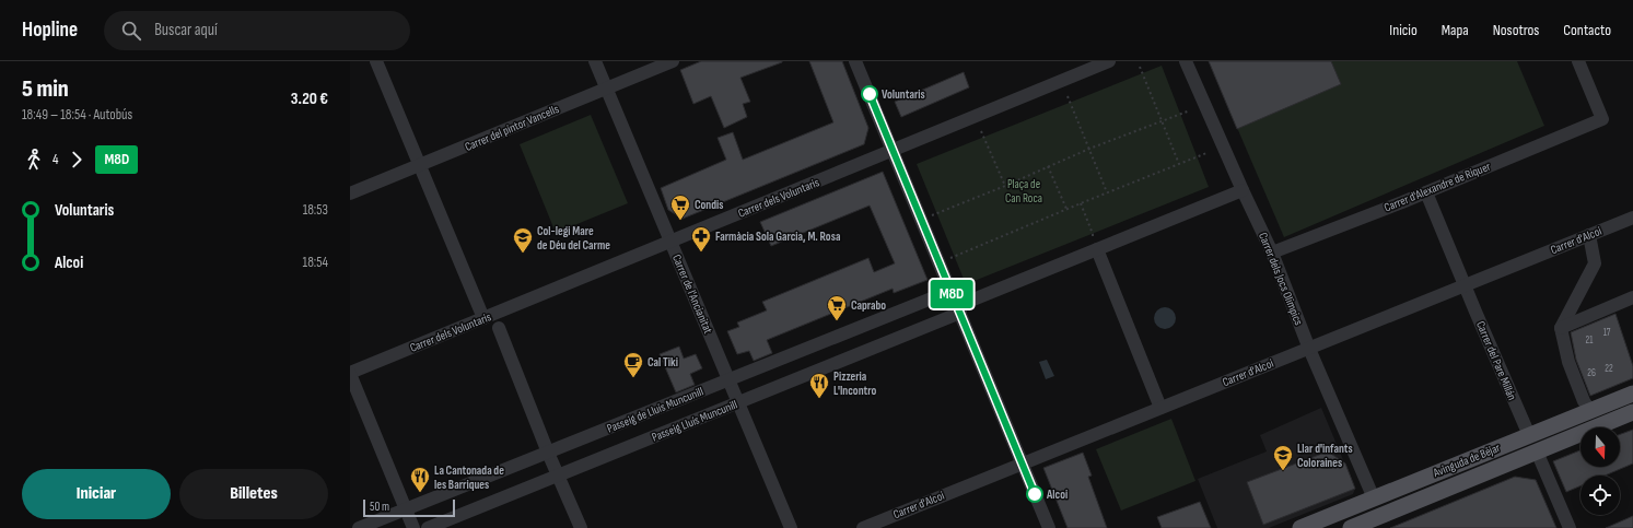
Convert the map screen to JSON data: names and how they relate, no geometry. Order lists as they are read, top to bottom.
{
  "streets": {
    "main road": ["Carrer del Pare Millán", "Avinguda de Béjar"],
    "street": [
      "Carrer del pintor Vancells",
      "Carrer d'Alexandre de Riquer",
      "Carrer dels Voluntaris",
      "Carrer d'Alcoi",
      "Carrer dels Jocs Olimpics",
      "Carrer de l'Ancianitat",
      "Passeig de Lluís Muncunill",
      "Passeig Lluís Muncunill"
    ]
  },
  "crossings": [
    ["Carrer del pintor Vancells", "Carrer de l'Ancianitat"],
    ["Carrer d'Alexandre de Riquer", "Carrer dels Jocs Olimpics"],
    ["Carrer d'Alexandre de Riquer", "Carrer del Pare Millán"],
    ["Carrer dels Voluntaris", "Carrer de l'Ancianitat"],
    ["Carrer d'Alcoi", "Carrer dels Jocs Olimpics"],
    ["Carrer d'Alcoi", "Carrer del Pare Millán"],
    ["Carrer dels Jocs Olimpics", "Avinguda de Béjar"],
    ["Carrer de l'Ancianitat", "Passeig de Lluís Muncunill"],
    ["Carrer de l'Ancianitat", "Passeig Lluís Muncunill"],
    ["Carrer del Pare Millán", "Avinguda de Béjar"]
  ],
  "parks": ["Plaça de Can Roca"],
  "places": {
    "other": ["Voluntaris", "Alcoi"],
    "supermarket": ["Condis", "Caprabo"],
    "pharmacy": ["Farmàcia Sola Garcia, M. Rosa"],
    "school or university": ["Col-legi Mare de Déu del Carme", "Llar d'infants Coloraines"],
    "cafe": ["Cal Tiki"],
    "restaurant": ["Pizzeria L'Incontro", "La Cantonada de les Barriques"]
  },
  "lines": ["bus line M8D"],
  "house_numbers": [
    "17",
    "21",
    "22",
    "26"
  ],
  "scale_bar": "50 m",
  "north": "bottom",
  "page": {
    "header": "Hopline",
    "search": "Buscar aquí",
    "nav": [
      "Inicio",
      "Mapa",
      "Nosotros",
      "Contacto"
    ],
    "heading": ["5 min", "18:49 – 18:54 · Autobús", "3.20 €"],
    "on_map": "M8D",
    "legs": ["4", "M8D"],
    "list": [
      {
        "name": "Voluntaris",
        "value": "18:53"
      },
      {
        "name": "Alcoi",
        "value": "18:54"
      }
    ],
    "buttons": ["Iniciar", "Billetes"],
    "scale": "50 m"
  }
}
